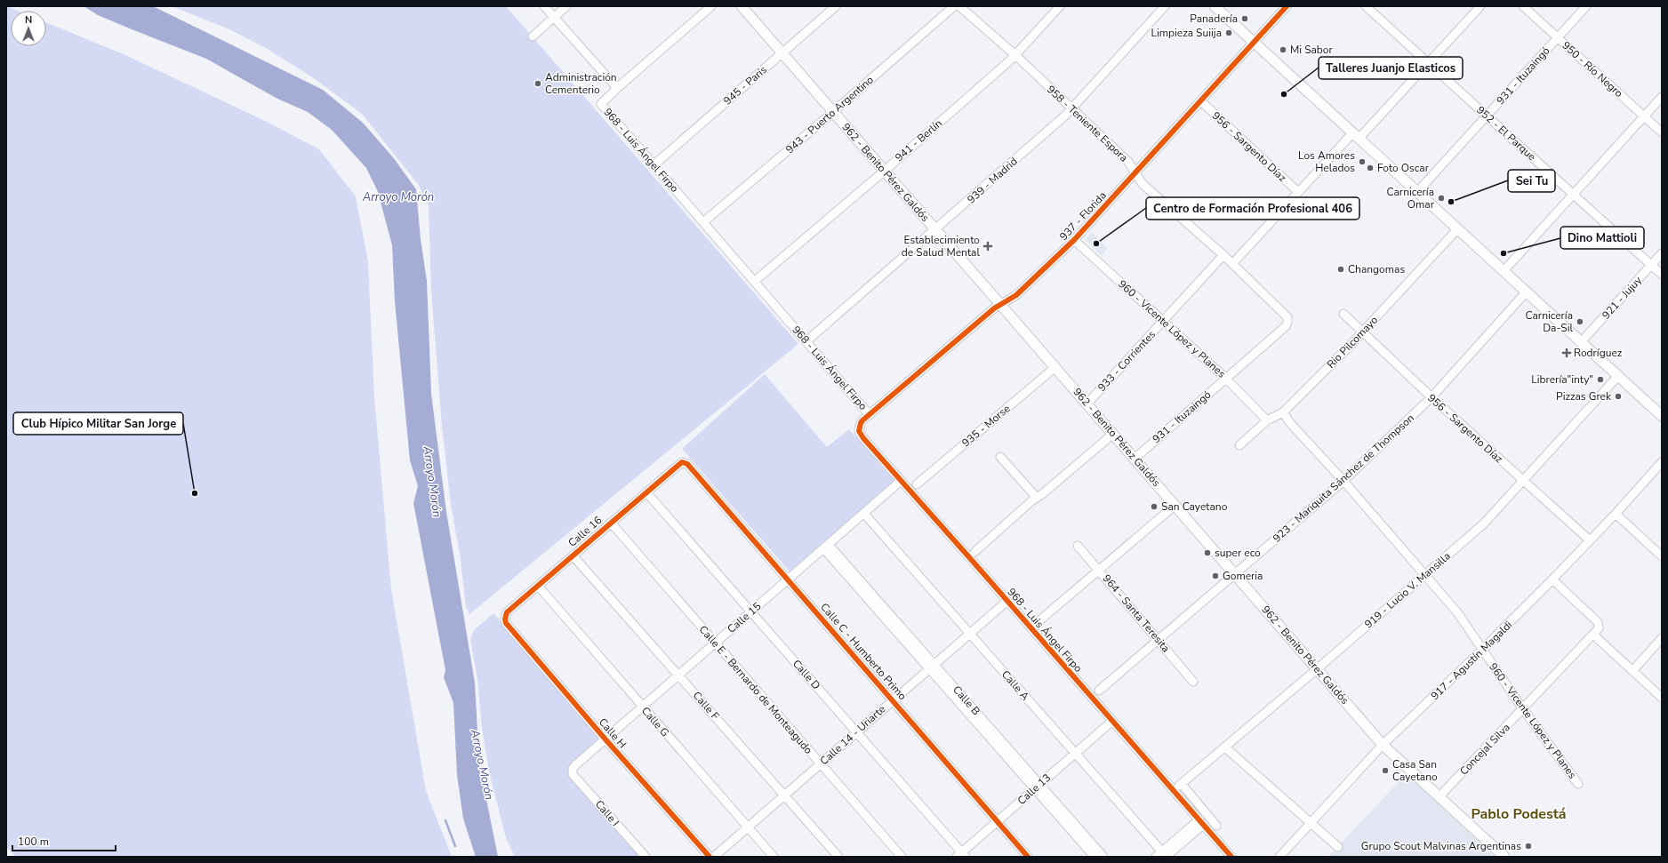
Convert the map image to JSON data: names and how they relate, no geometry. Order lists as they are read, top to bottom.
{
  "streets": {
    "main road": ["962 - Benito Pérez Galdós"],
    "street": [
      "950 - Río Negro",
      "931 - Ituzaingó",
      "945 - París",
      "943 - Puerto Argentino",
      "958 - Teniente Espora",
      "952 - El Parque",
      "941 - Berlín",
      "956 - Sargento Díaz",
      "968 - Luis Ángel Firpo",
      "939 - Madrid",
      "937 - Florida",
      "921 - Jujuy",
      "960 - Vicente López y Planes",
      "Rio Pilcomayo",
      "933 - Corrientes",
      "935 - Morse",
      "923 - Mariquita Sánchez de Thompson",
      "Calle 16",
      "919 - Lucio V. Mansilla",
      "964 - Santa Teresita",
      "Calle 15",
      "Calle C - Humberto Primo",
      "917 - Agustín Magaldi",
      "Calle D",
      "Calle A",
      "Calle E - Bernardo de Monteagudo",
      "Calle B",
      "Calle F",
      "Calle G",
      "Calle H",
      "Calle 14 - Uriarte",
      "Concejal Silva",
      "Calle 13",
      "Calle I"
    ]
  },
  "crossings": [
    ["950 - Río Negro", "931 - Ituzaingó"],
    ["931 - Ituzaingó", "958 - Teniente Espora"],
    ["931 - Ituzaingó", "952 - El Parque"],
    ["931 - Ituzaingó", "962 - Benito Pérez Galdós"],
    ["931 - Ituzaingó", "960 - Vicente López y Planes"],
    ["945 - París", "968 - Luis Ángel Firpo"],
    ["945 - París", "962 - Benito Pérez Galdós"],
    ["943 - Puerto Argentino", "968 - Luis Ángel Firpo"],
    ["943 - Puerto Argentino", "962 - Benito Pérez Galdós"],
    ["958 - Teniente Espora", "941 - Berlín"],
    ["958 - Teniente Espora", "939 - Madrid"],
    ["958 - Teniente Espora", "937 - Florida"],
    ["958 - Teniente Espora", "933 - Corrientes"],
    ["952 - El Parque", "921 - Jujuy"],
    ["941 - Berlín", "968 - Luis Ángel Firpo"],
    ["941 - Berlín", "962 - Benito Pérez Galdós"],
    ["956 - Sargento Díaz", "937 - Florida"],
    ["956 - Sargento Díaz", "Rio Pilcomayo"],
    ["956 - Sargento Díaz", "923 - Mariquita Sánchez de Thompson"],
    ["956 - Sargento Díaz", "919 - Lucio V. Mansilla"],
    ["956 - Sargento Díaz", "917 - Agustín Magaldi"],
    ["968 - Luis Ángel Firpo", "939 - Madrid"],
    ["968 - Luis Ángel Firpo", "937 - Florida"],
    ["968 - Luis Ángel Firpo", "Calle 15"],
    ["968 - Luis Ángel Firpo", "Calle 14 - Uriarte"],
    ["968 - Luis Ángel Firpo", "Calle 13"],
    ["962 - Benito Pérez Galdós", "939 - Madrid"],
    ["962 - Benito Pérez Galdós", "937 - Florida"],
    ["962 - Benito Pérez Galdós", "933 - Corrientes"],
    ["962 - Benito Pérez Galdós", "935 - Morse"],
    ["962 - Benito Pérez Galdós", "923 - Mariquita Sánchez de Thompson"],
    ["962 - Benito Pérez Galdós", "919 - Lucio V. Mansilla"],
    ["962 - Benito Pérez Galdós", "917 - Agustín Magaldi"],
    ["962 - Benito Pérez Galdós", "Concejal Silva"],
    ["937 - Florida", "960 - Vicente López y Planes"],
    ["960 - Vicente López y Planes", "Rio Pilcomayo"],
    ["960 - Vicente López y Planes", "933 - Corrientes"],
    ["960 - Vicente López y Planes", "923 - Mariquita Sánchez de Thompson"],
    ["960 - Vicente López y Planes", "919 - Lucio V. Mansilla"],
    ["960 - Vicente López y Planes", "917 - Agustín Magaldi"],
    ["960 - Vicente López y Planes", "Concejal Silva"],
    ["923 - Mariquita Sánchez de Thompson", "964 - Santa Teresita"],
    ["Calle 16", "Calle C - Humberto Primo"],
    ["Calle 16", "Calle D"],
    ["Calle 16", "Calle E - Bernardo de Monteagudo"],
    ["Calle 16", "Calle F"],
    ["Calle 16", "Calle G"],
    ["Calle 16", "Calle H"],
    ["Calle 15", "Calle C - Humberto Primo"],
    ["Calle 15", "Calle D"],
    ["Calle 15", "Calle A"],
    ["Calle 15", "Calle E - Bernardo de Monteagudo"],
    ["Calle 15", "Calle B"],
    ["Calle 15", "Calle F"],
    ["Calle 15", "Calle G"],
    ["Calle 15", "Calle H"],
    ["Calle 15", "Calle I"],
    ["Calle C - Humberto Primo", "Calle 14 - Uriarte"],
    ["Calle C - Humberto Primo", "Calle 13"],
    ["917 - Agustín Magaldi", "Concejal Silva"],
    ["Calle D", "Calle 14 - Uriarte"],
    ["Calle D", "Calle 13"],
    ["Calle A", "Calle 14 - Uriarte"],
    ["Calle A", "Calle 13"],
    ["Calle E - Bernardo de Monteagudo", "Calle 14 - Uriarte"],
    ["Calle B", "Calle 14 - Uriarte"],
    ["Calle B", "Calle 13"],
    ["Calle F", "Calle 14 - Uriarte"],
    ["Calle G", "Calle 14 - Uriarte"]
  ],
  "districts": ["Pablo Podestá"],
  "water": ["Arroyo Morón"],
  "places": {
    "other": [
      "Panadería",
      "Limpieza Suiija",
      "Mi Sabor",
      "Administración Cementerio",
      "Talleres Juanjo Elasticos",
      "Los Amores Helados",
      "Foto Oscar",
      "Carnicería Omar",
      "Sei Tu",
      "Centro de Formación Profesional 406",
      "Dino Mattioli",
      "Changomas",
      "Carnicería Da-Sil",
      "Librería\"inty\"",
      "Pizzas Grek",
      "Club Hípico Militar San Jorge",
      "San Cayetano",
      "super eco",
      "Gomeria",
      "Casa San Cayetano",
      "Grupo Scout Malvinas Argentinas"
    ],
    "health": ["Establecimiento de Salud Mental", "Rodríguez"]
  },
  "scale_bar": "100 m",
  "north": "top"
}
